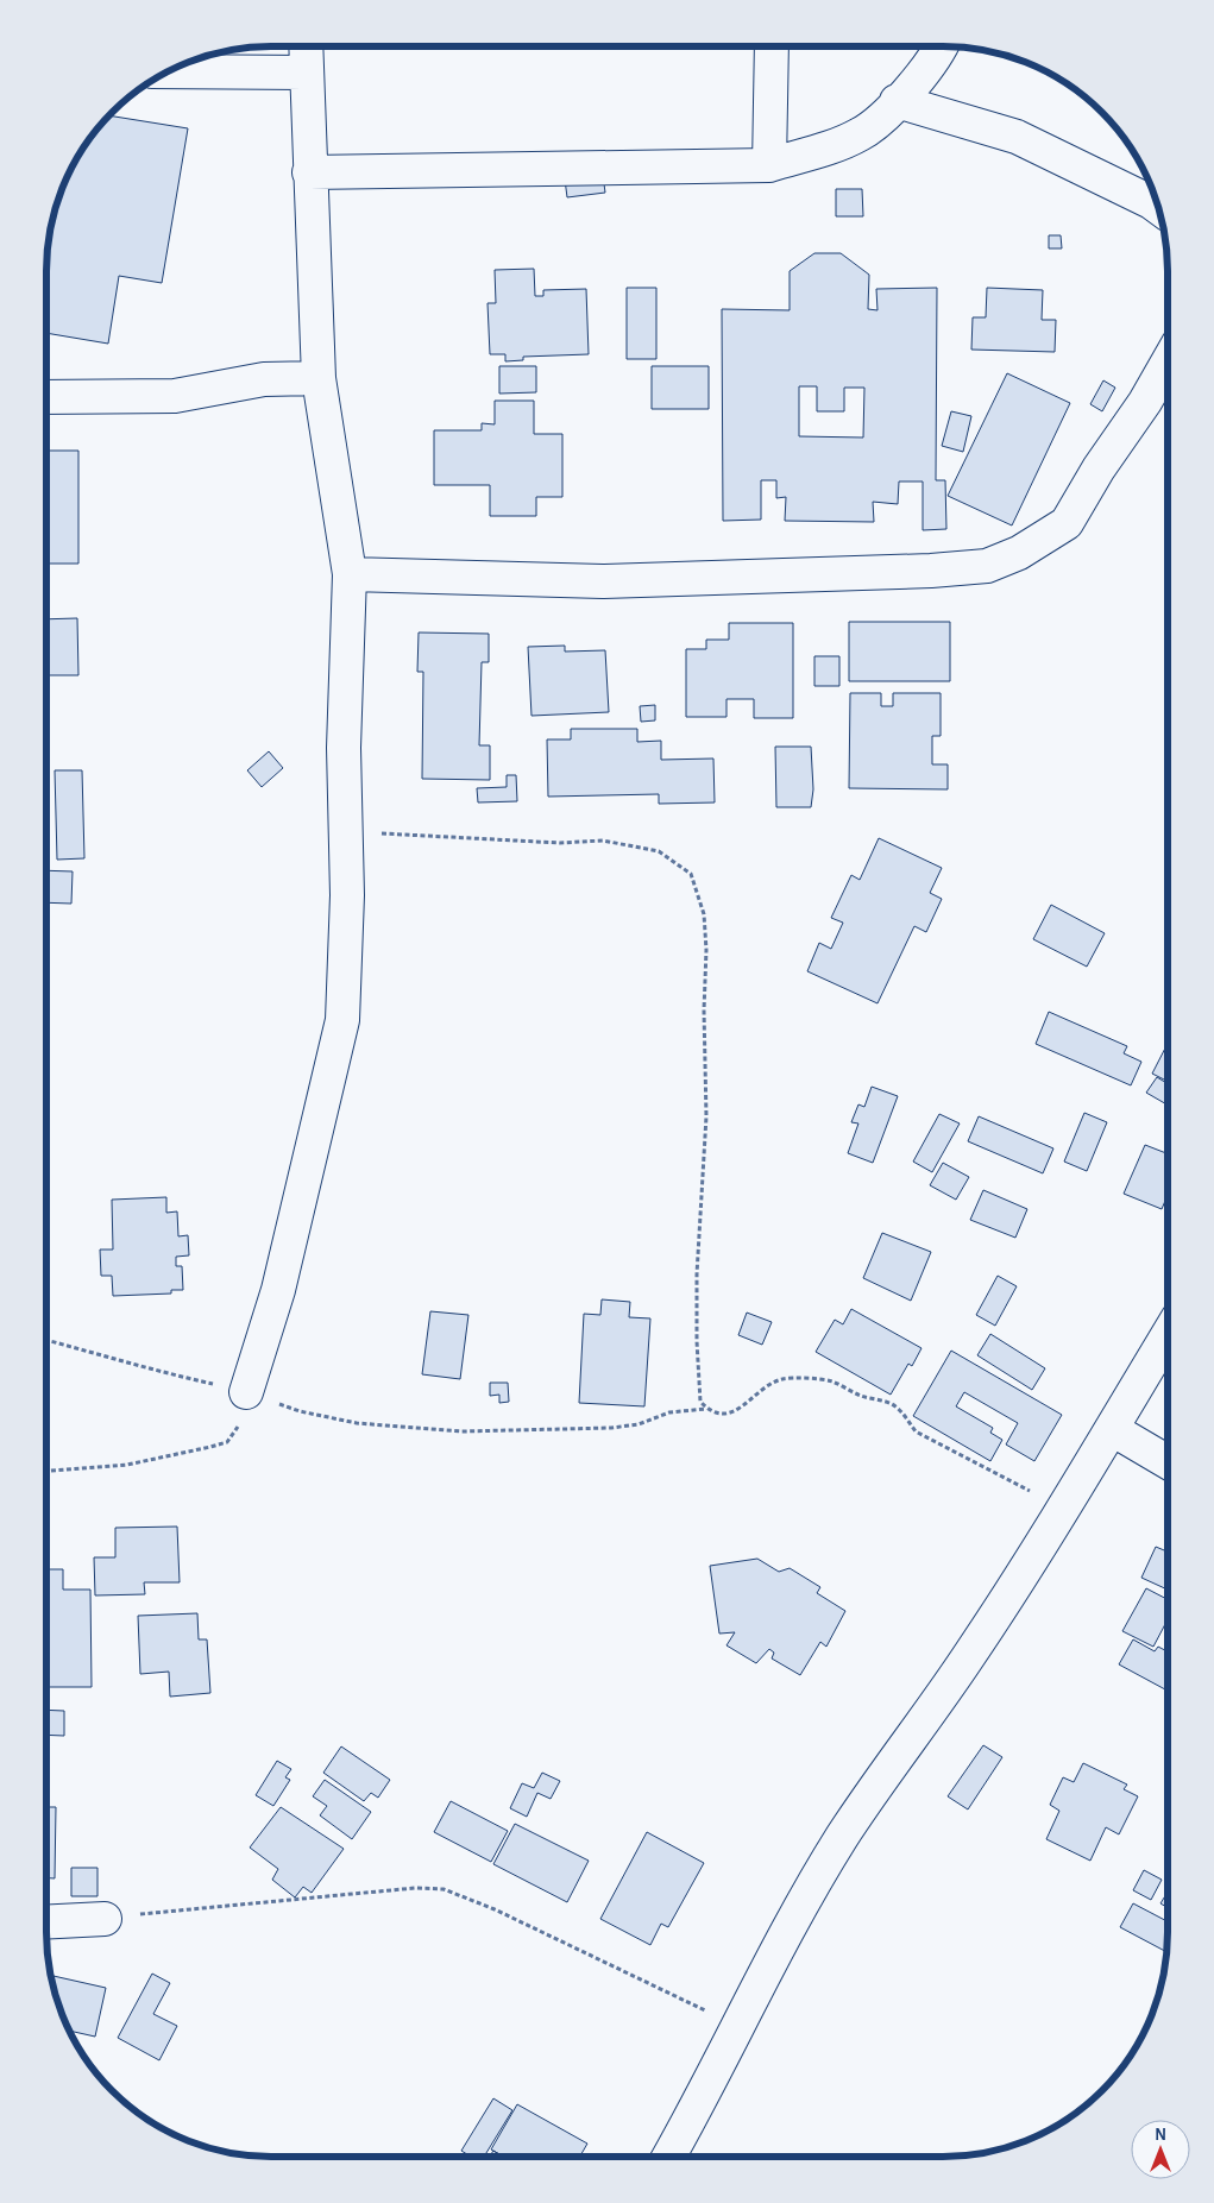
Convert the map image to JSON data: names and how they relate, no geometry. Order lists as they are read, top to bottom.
{
  "north": "top"
}
